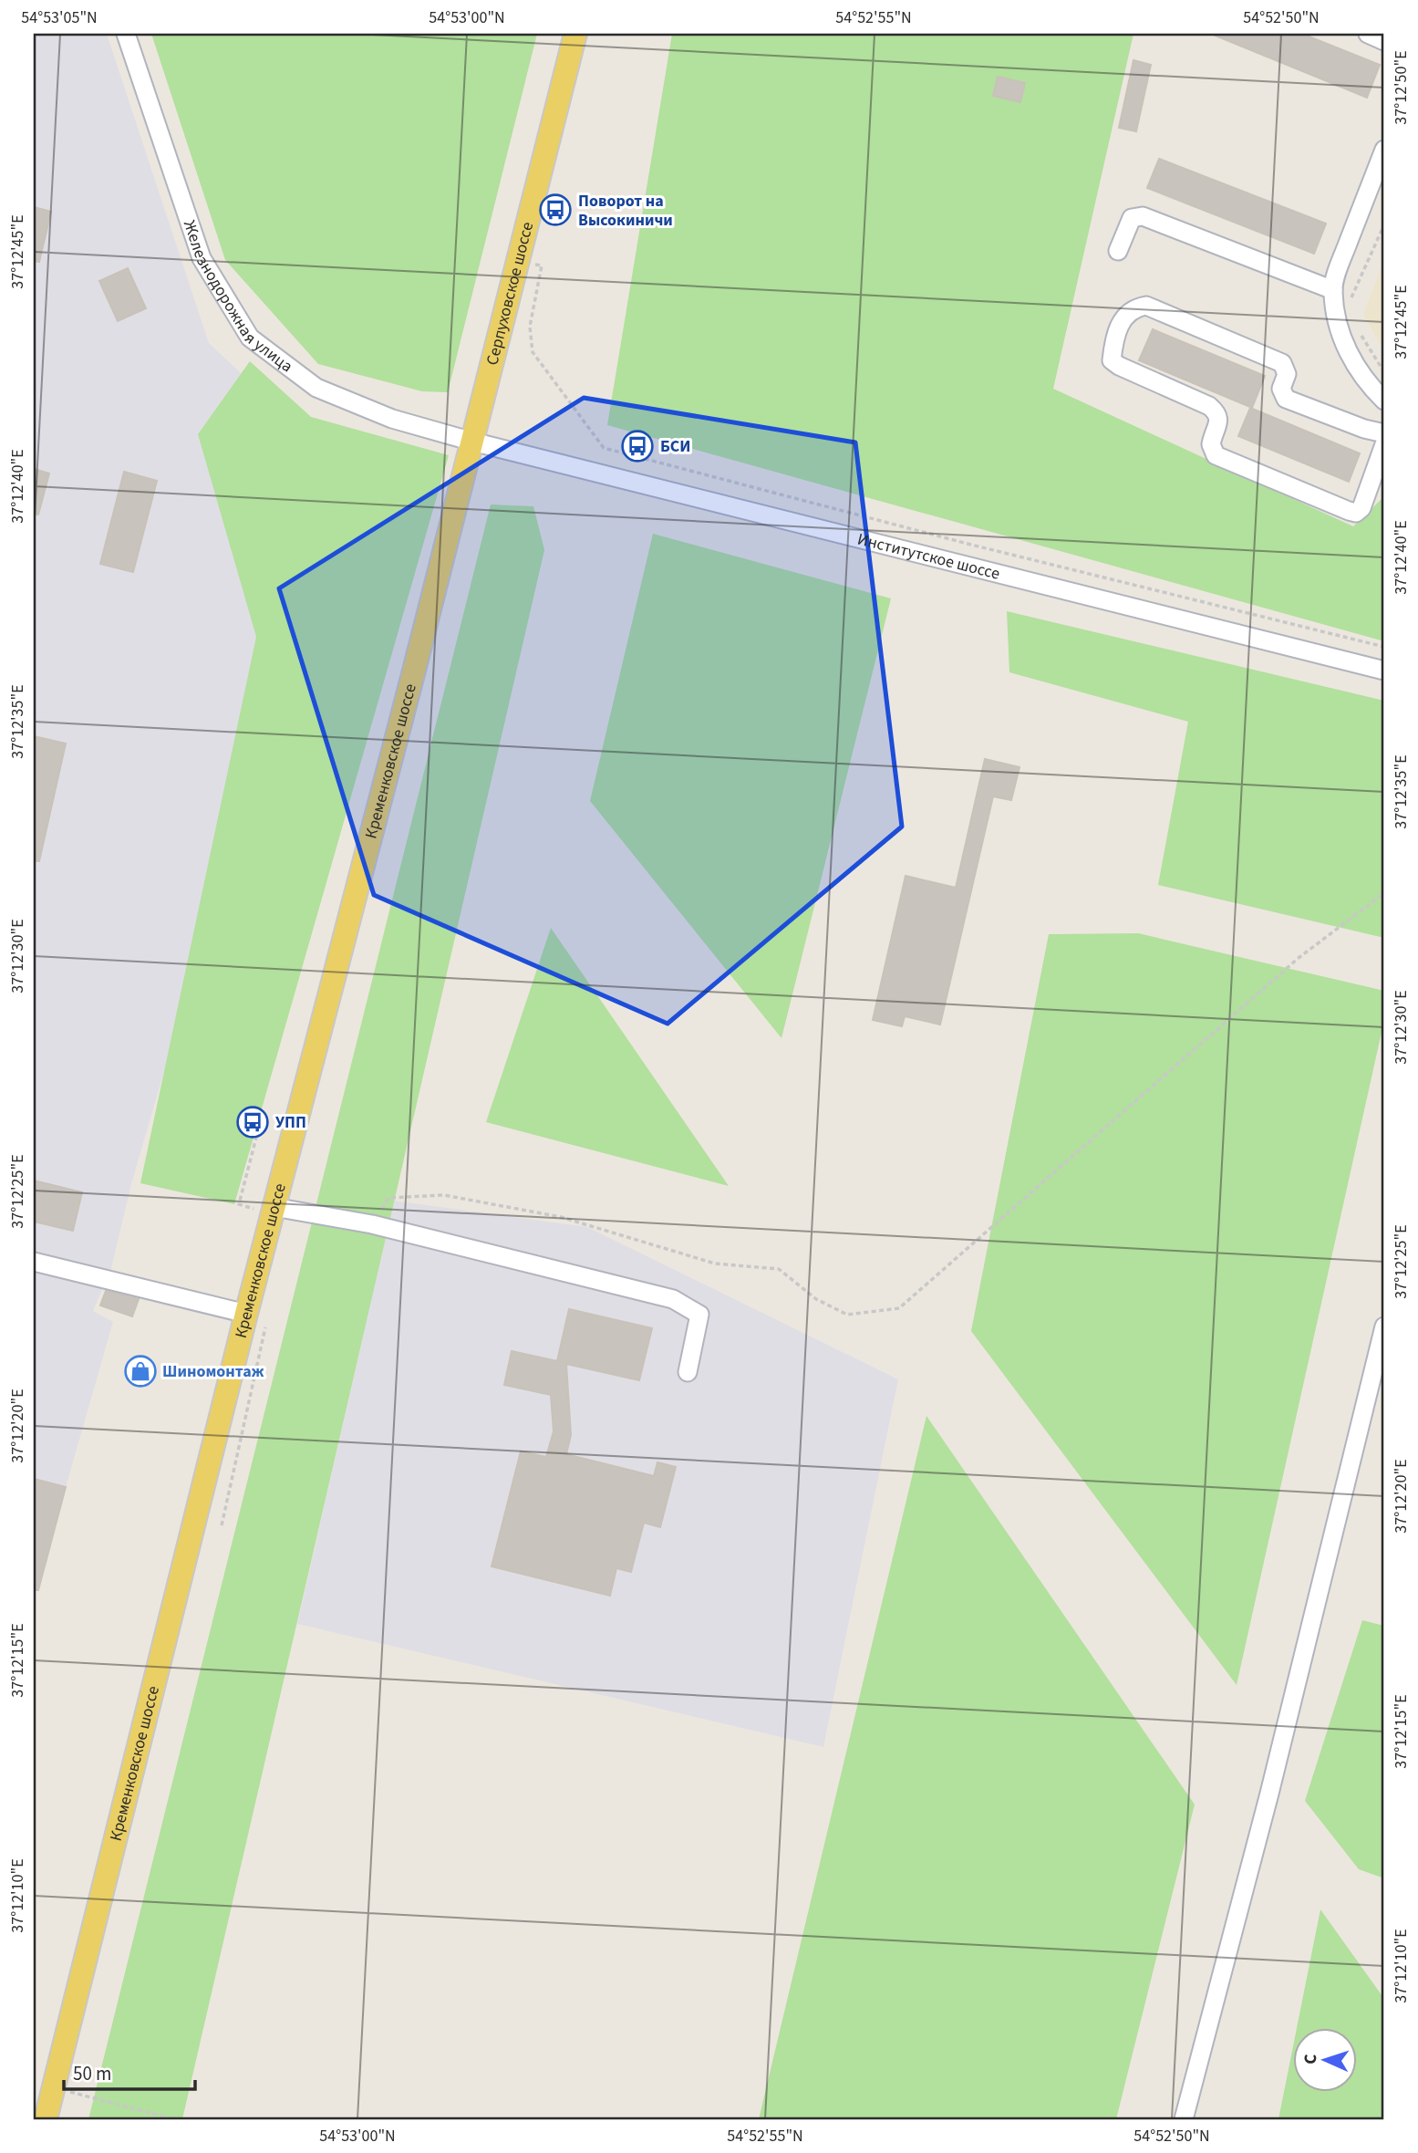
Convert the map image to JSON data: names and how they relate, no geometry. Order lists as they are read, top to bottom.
{
  "streets": {
    "main road": ["Серпуховское шоссе", "Кременковское шоссе"],
    "street": ["Железнодорожная улица", "Институтское шоссе"]
  },
  "crossings": [
    ["Железнодорожная улица", "Серпуховское шоссе"],
    ["Железнодорожная улица", "Институтское шоссе"],
    ["Железнодорожная улица", "Кременковское шоссе"],
    ["Серпуховское шоссе", "Институтское шоссе"],
    ["Серпуховское шоссе", "Кременковское шоссе"],
    ["Институтское шоссе", "Кременковское шоссе"]
  ],
  "places": {
    "bus stop": ["Поворот на Высокиничи", "БСИ", "УПП"],
    "shop": ["Шиномонтаж"]
  },
  "scale_bar": "50 m",
  "north": "left",
  "coordinates": [
    "54°53'05\"N",
    "54°53'00\"N",
    "54°52'55\"N",
    "54°52'50\"N",
    "37°12'50\"E",
    "37°12'45\"E",
    "37°12'40\"E",
    "37°12'35\"E",
    "37°12'30\"E",
    "37°12'25\"E",
    "37°12'20\"E",
    "37°12'15\"E",
    "37°12'10\"E"
  ]
}
